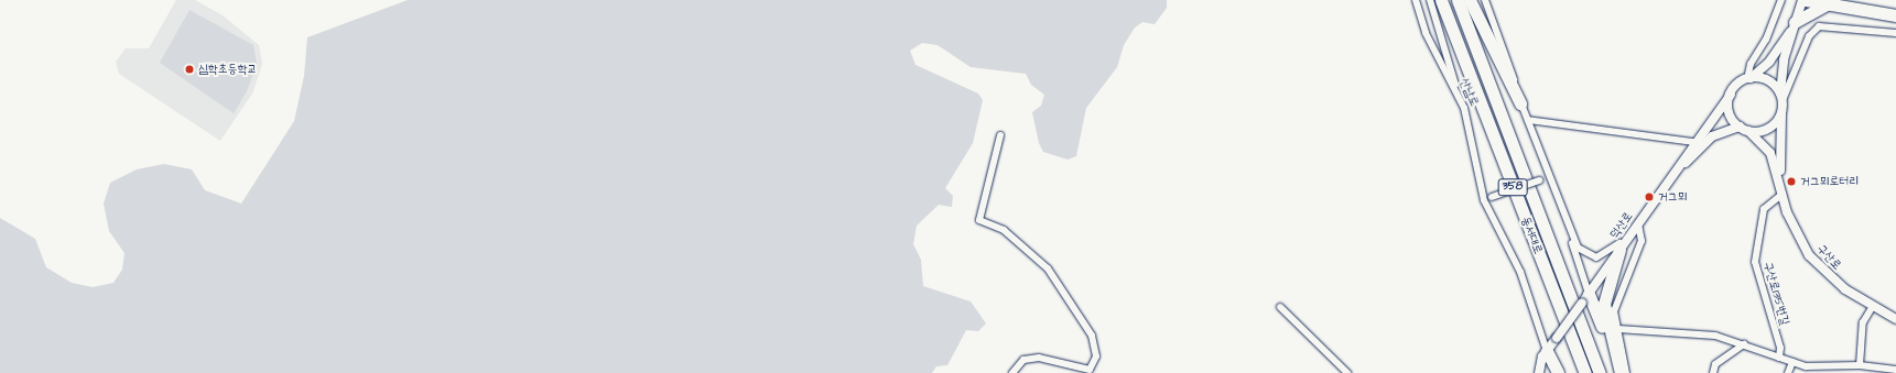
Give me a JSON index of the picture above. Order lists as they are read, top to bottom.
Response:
{
  "streets": {
    "highway": ["358", "동서대로"],
    "street": [
      "산남로",
      "덕산로",
      "구산로",
      "구산로135번길"
    ]
  },
  "crossings": [
    ["산남로", "덕산로"],
    ["구산로", "구산로135번길"]
  ],
  "places": ["심학초등학교", "거그뫼로터리", "거그뫼"]
}
